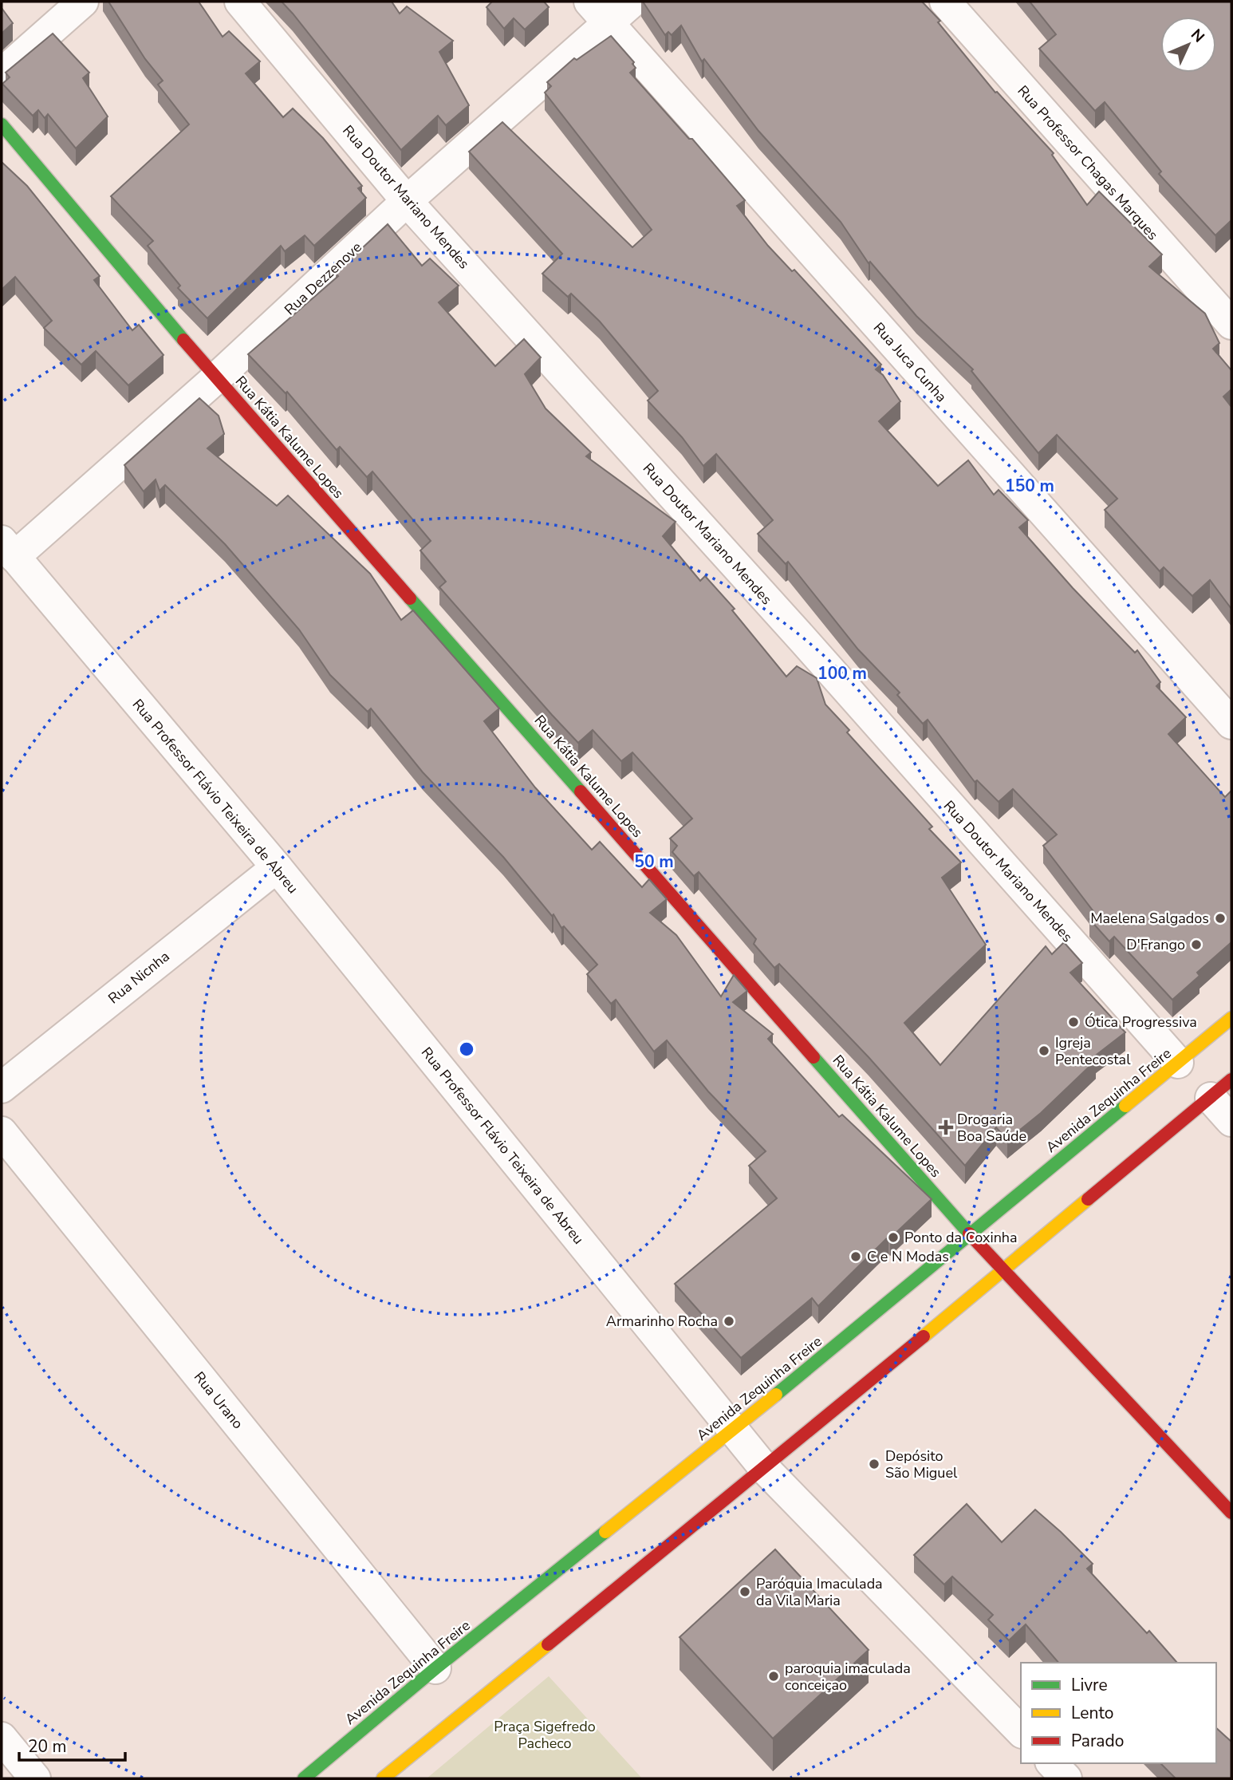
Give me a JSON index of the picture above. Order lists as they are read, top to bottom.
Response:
{
  "streets": {
    "main road": ["Rua Kátia Kalume Lopes", "Avenida Zequinha Freire"],
    "street": [
      "Rua Professor Chagas Marques",
      "Rua Doutor Mariano Mendes",
      "Rua Dezzenove",
      "Rua Juca Cunha",
      "Rua Professor Flávio Teixeira de Abreu",
      "Rua Nicnha",
      "Rua Urano"
    ]
  },
  "crossings": [
    ["Rua Doutor Mariano Mendes", "Rua Dezzenove"],
    ["Rua Doutor Mariano Mendes", "Avenida Zequinha Freire"],
    ["Rua Dezzenove", "Rua Juca Cunha"],
    ["Rua Dezzenove", "Rua Kátia Kalume Lopes"],
    ["Rua Dezzenove", "Rua Professor Flávio Teixeira de Abreu"],
    ["Rua Kátia Kalume Lopes", "Avenida Zequinha Freire"],
    ["Rua Professor Flávio Teixeira de Abreu", "Rua Nicnha"],
    ["Rua Professor Flávio Teixeira de Abreu", "Avenida Zequinha Freire"],
    ["Avenida Zequinha Freire", "Rua Urano"]
  ],
  "parks": ["Praça Sigefredo Pacheco"],
  "places": {
    "other": [
      "Maelena Salgados",
      "D'Frango",
      "Ótica Progressiva",
      "Igreja Pentecostal",
      "Ponto da Coxinha",
      "C e N Modas",
      "Armarinho Rocha",
      "Depósito São Miguel",
      "Paróquia Imaculada da Vila Maria",
      "paroquia imaculada conceiçao"
    ],
    "health": ["Drogaria Boa Saúde"]
  },
  "legend": ["Livre", "Lento", "Parado"],
  "scale_bar": "20 m",
  "north": "top right",
  "rings": ["150 m", "100 m", "50 m"]
}
